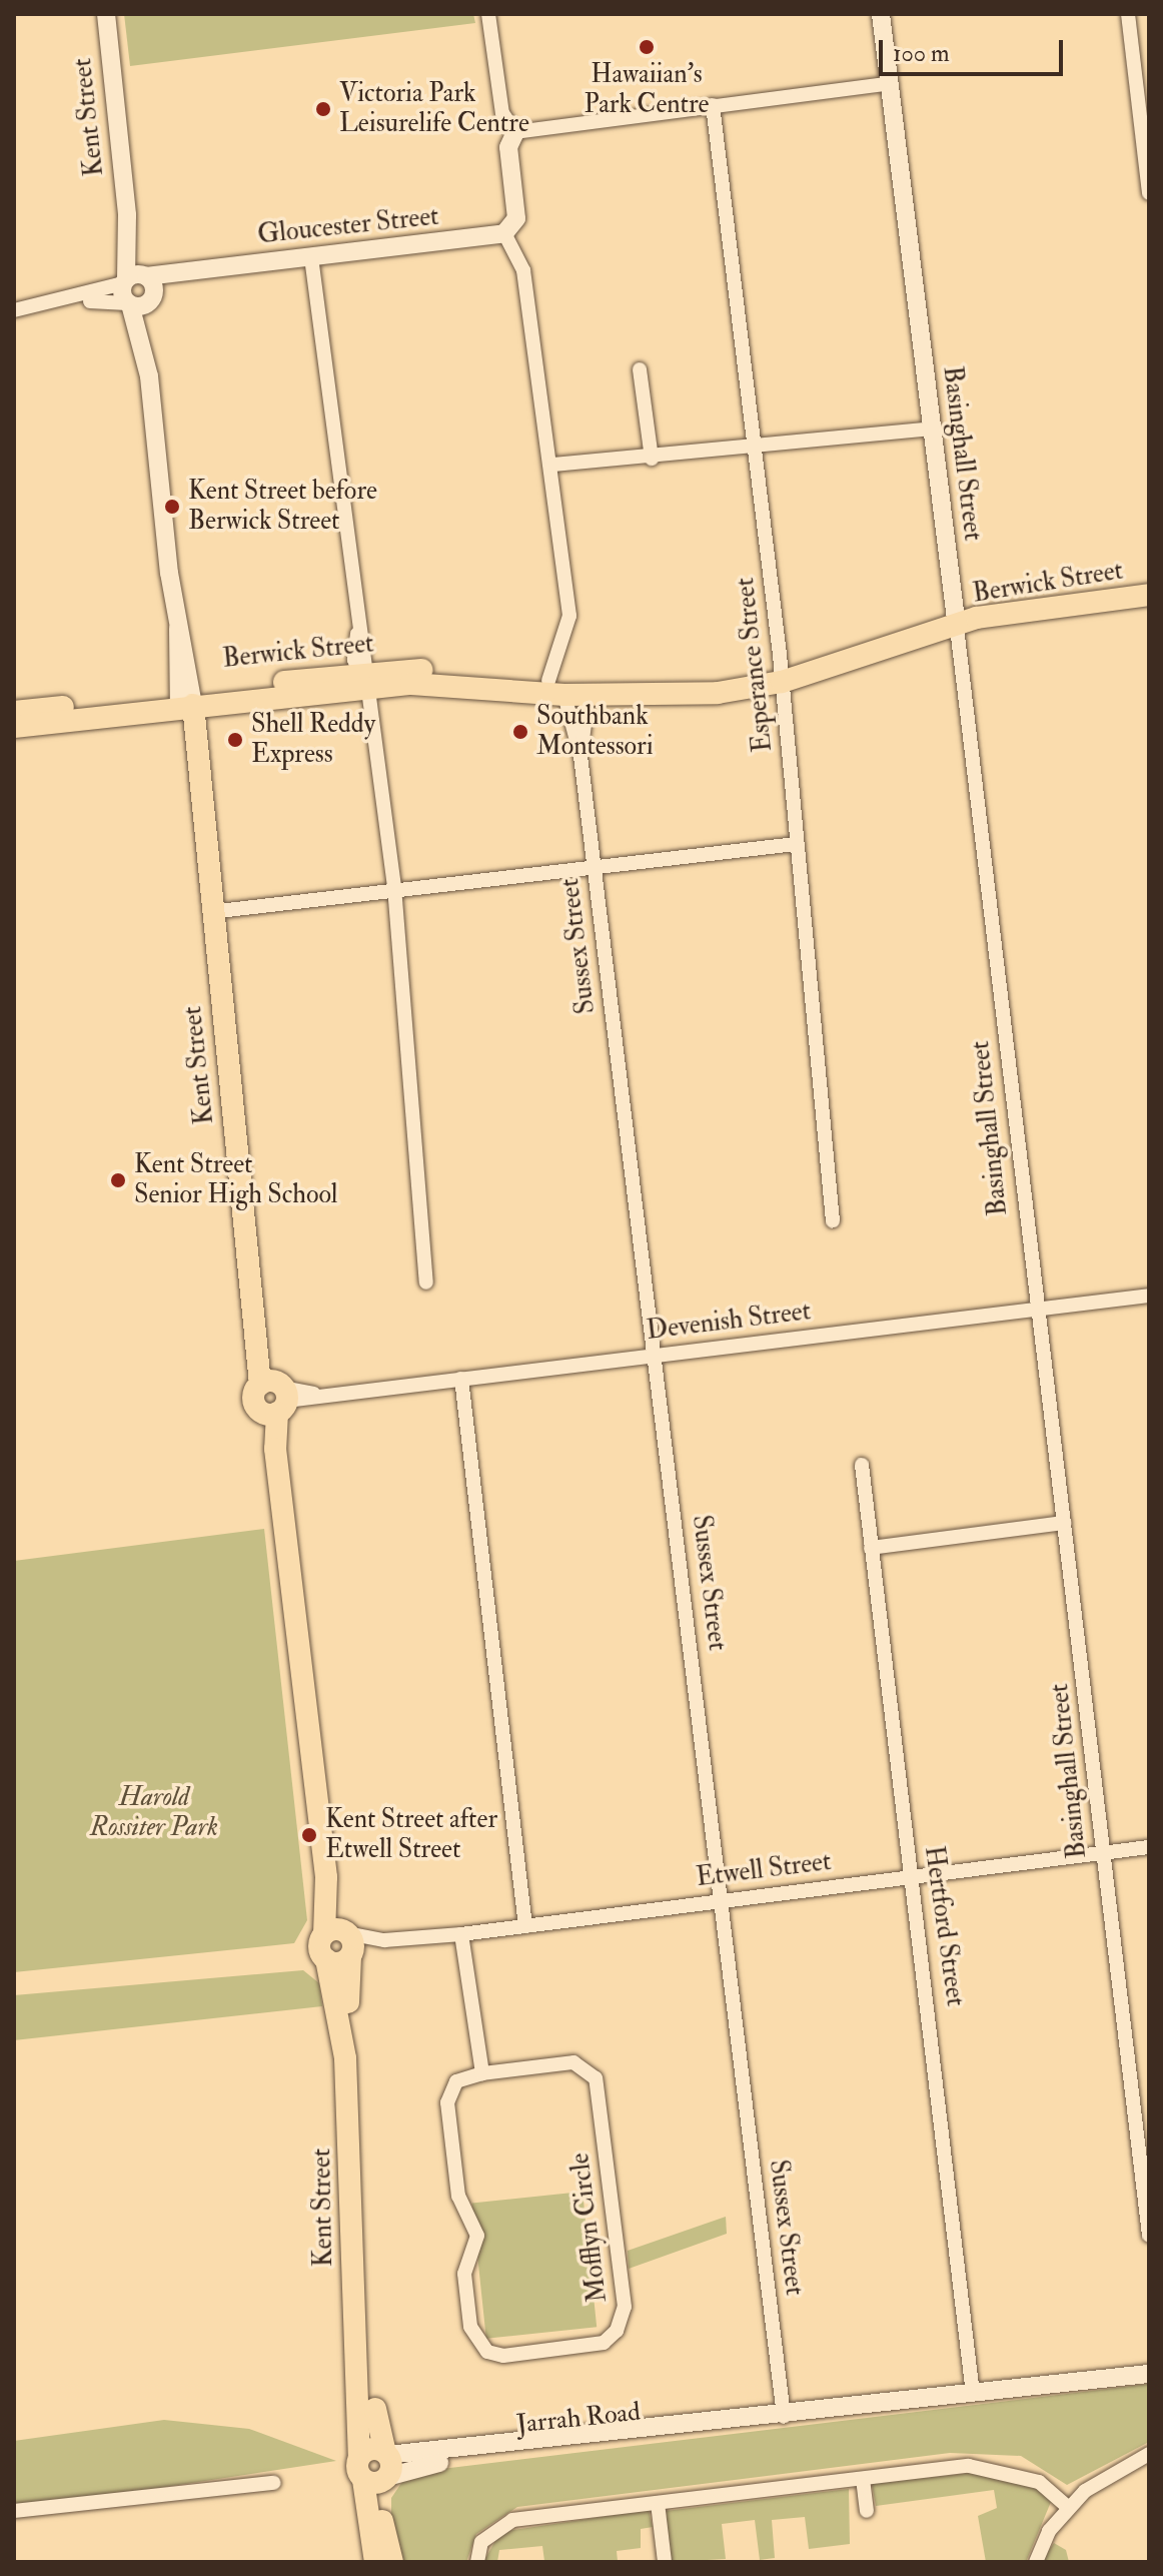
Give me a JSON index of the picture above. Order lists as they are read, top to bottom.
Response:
{
  "streets": {
    "main road": ["Kent Street", "Berwick Street"],
    "street": [
      "Gloucester Street",
      "Basinghall Street",
      "Esperance Street",
      "Sussex Street",
      "Devenish Street",
      "Etwell Street",
      "Hertford Street",
      "Mofflyn Circle",
      "Jarrah Road"
    ]
  },
  "crossings": [
    ["Kent Street", "Gloucester Street"],
    ["Kent Street", "Berwick Street"],
    ["Kent Street", "Devenish Street"],
    ["Kent Street", "Etwell Street"],
    ["Kent Street", "Jarrah Road"],
    ["Basinghall Street", "Berwick Street"],
    ["Basinghall Street", "Devenish Street"],
    ["Basinghall Street", "Etwell Street"],
    ["Berwick Street", "Esperance Street"],
    ["Berwick Street", "Sussex Street"],
    ["Sussex Street", "Devenish Street"],
    ["Sussex Street", "Etwell Street"],
    ["Sussex Street", "Jarrah Road"],
    ["Etwell Street", "Hertford Street"],
    ["Hertford Street", "Jarrah Road"]
  ],
  "parks": ["Harold Rossiter Park"],
  "places": [
    "Hawaiian's Park Centre",
    "Victoria Park Leisurelife Centre",
    "Kent Street before Berwick Street",
    "Southbank Montessori",
    "Shell Reddy Express",
    "Kent Street Senior High School",
    "Kent Street after Etwell Street"
  ],
  "scale_bar": "100 m"
}
